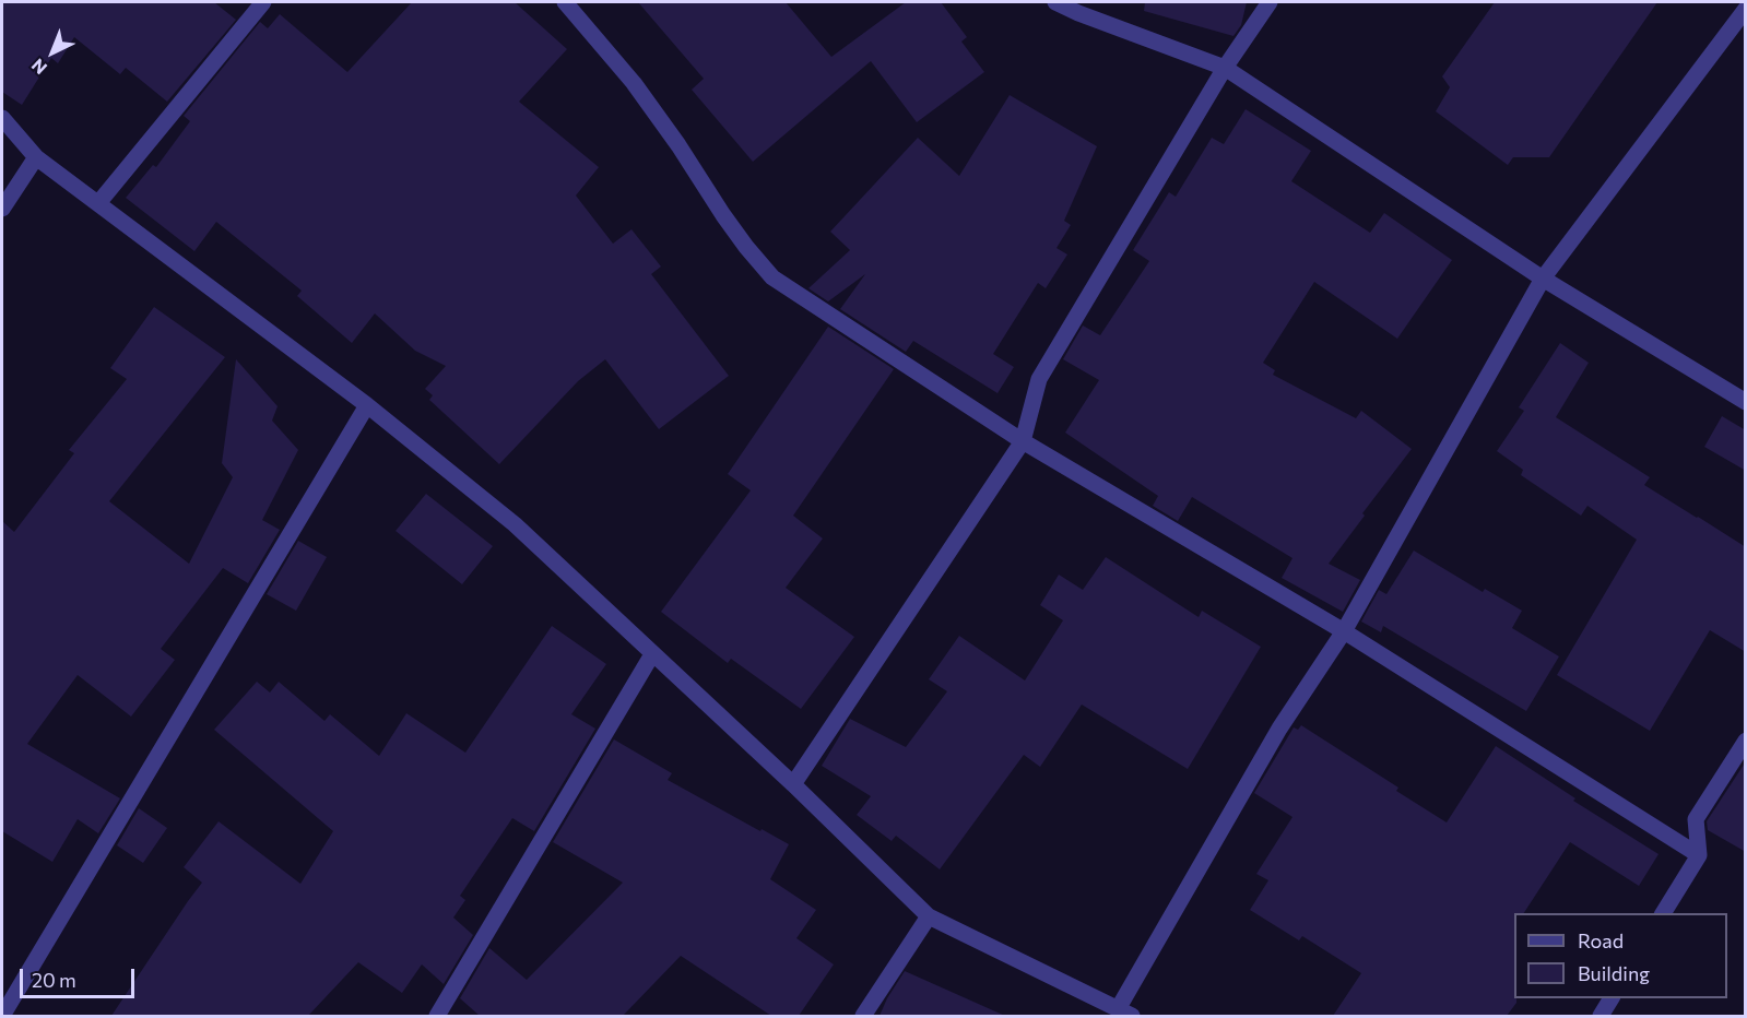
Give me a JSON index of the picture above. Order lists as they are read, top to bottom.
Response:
{
  "legend": ["Road", "Building"],
  "scale_bar": "20 m",
  "north": "bottom left"
}
